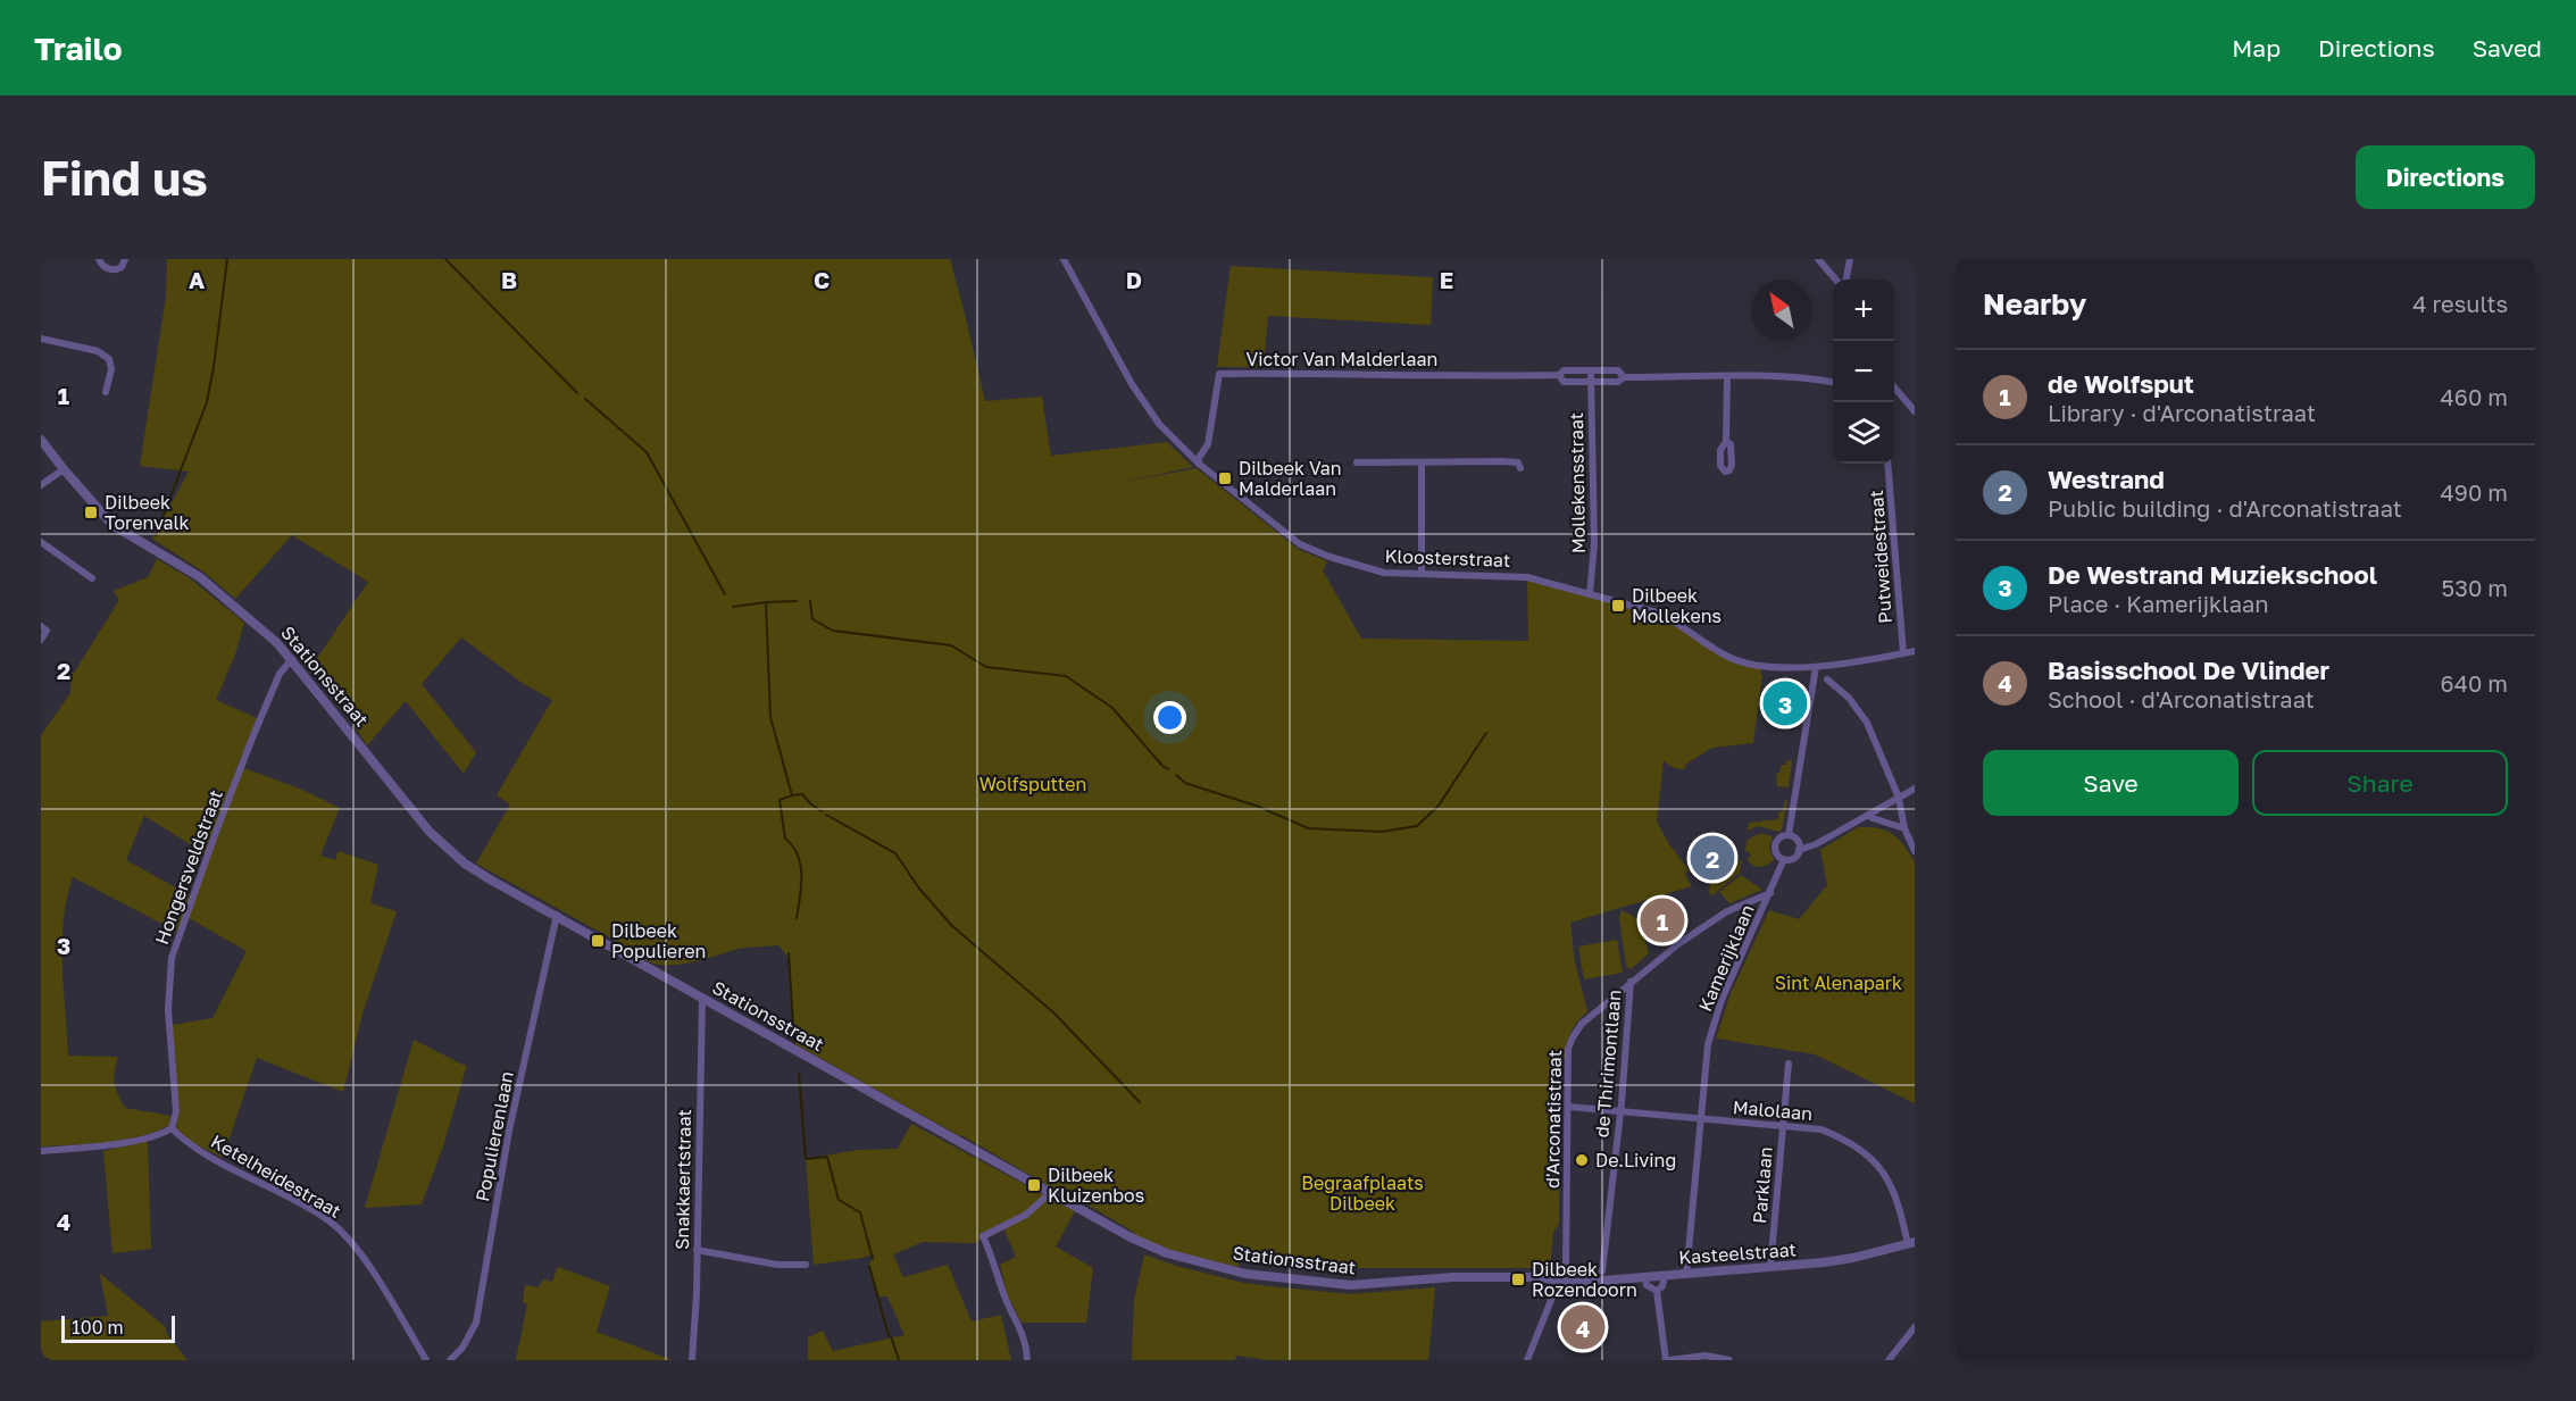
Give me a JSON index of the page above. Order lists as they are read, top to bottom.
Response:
{
  "streets": {
    "street": [
      "Victor Van Malderlaan",
      "Mollekensstraat",
      "Putweidestraat",
      "Kloosterstraat",
      "Stationsstraat",
      "Hongersveldstraat",
      "Kamerijklaan",
      "de Thirimontlaan",
      "Malolaan",
      "d'Arconatistraat",
      "Populierenlaan",
      "Ketelheidestraat",
      "Snakkaertstraat",
      "Parklaan",
      "Kasteelstraat"
    ]
  },
  "crossings": [
    ["Victor Van Malderlaan", "Mollekensstraat"],
    ["Victor Van Malderlaan", "Kloosterstraat"],
    ["Mollekensstraat", "Kloosterstraat"],
    ["Putweidestraat", "Kloosterstraat"],
    ["Kloosterstraat", "Kamerijklaan"],
    ["Stationsstraat", "Hongersveldstraat"],
    ["Stationsstraat", "d'Arconatistraat"],
    ["Stationsstraat", "Populierenlaan"],
    ["Stationsstraat", "Snakkaertstraat"],
    ["Stationsstraat", "Kasteelstraat"],
    ["Hongersveldstraat", "Ketelheidestraat"],
    ["Kamerijklaan", "Malolaan"],
    ["Kamerijklaan", "d'Arconatistraat"],
    ["Kamerijklaan", "Kasteelstraat"],
    ["de Thirimontlaan", "Malolaan"],
    ["de Thirimontlaan", "d'Arconatistraat"],
    ["Malolaan", "d'Arconatistraat"],
    ["Malolaan", "Parklaan"],
    ["Malolaan", "Kasteelstraat"],
    ["d'Arconatistraat", "Kasteelstraat"],
    ["Parklaan", "Kasteelstraat"]
  ],
  "parks": ["Wolfsputten", "Sint Alenapark", "Begraafplaats Dilbeek"],
  "places": {
    "transit": [
      "Dilbeek Van Malderlaan",
      "Dilbeek Torenvalk",
      "Dilbeek Mollekens",
      "Dilbeek Populieren",
      "Dilbeek Kluizenbos",
      "Dilbeek Rozendoorn"
    ],
    "other": ["De.Living"]
  },
  "scale_bar": "100 m",
  "north": "top left",
  "page": {
    "header": "Trailo",
    "nav": ["Map", "Directions", "Saved"],
    "buttons": [
      "Directions",
      ["Save", "Share"]
    ],
    "title": "Find us",
    "heading": ["Nearby", "4 results"],
    "map_buttons": ["+", "−"],
    "list": [
      {
        "mark": "1",
        "name": "de Wolfsput",
        "note": "Library · d'Arconatistraat",
        "value": "460 m"
      },
      {
        "mark": "2",
        "name": "Westrand",
        "note": "Public building · d'Arconatistraat",
        "value": "490 m"
      },
      {
        "mark": "3",
        "name": "De Westrand Muziekschool",
        "note": "Place · Kamerijklaan",
        "value": "530 m"
      },
      {
        "mark": "4",
        "name": "Basisschool De Vlinder",
        "note": "School · d'Arconatistraat",
        "value": "640 m"
      }
    ],
    "pins": [
      "3",
      "2",
      "1",
      "4"
    ],
    "scale": "100 m"
  },
  "grid": {
    "columns": [
      "A",
      "B",
      "C",
      "D",
      "E"
    ],
    "rows": [
      "1",
      "2",
      "3",
      "4"
    ]
  }
}
